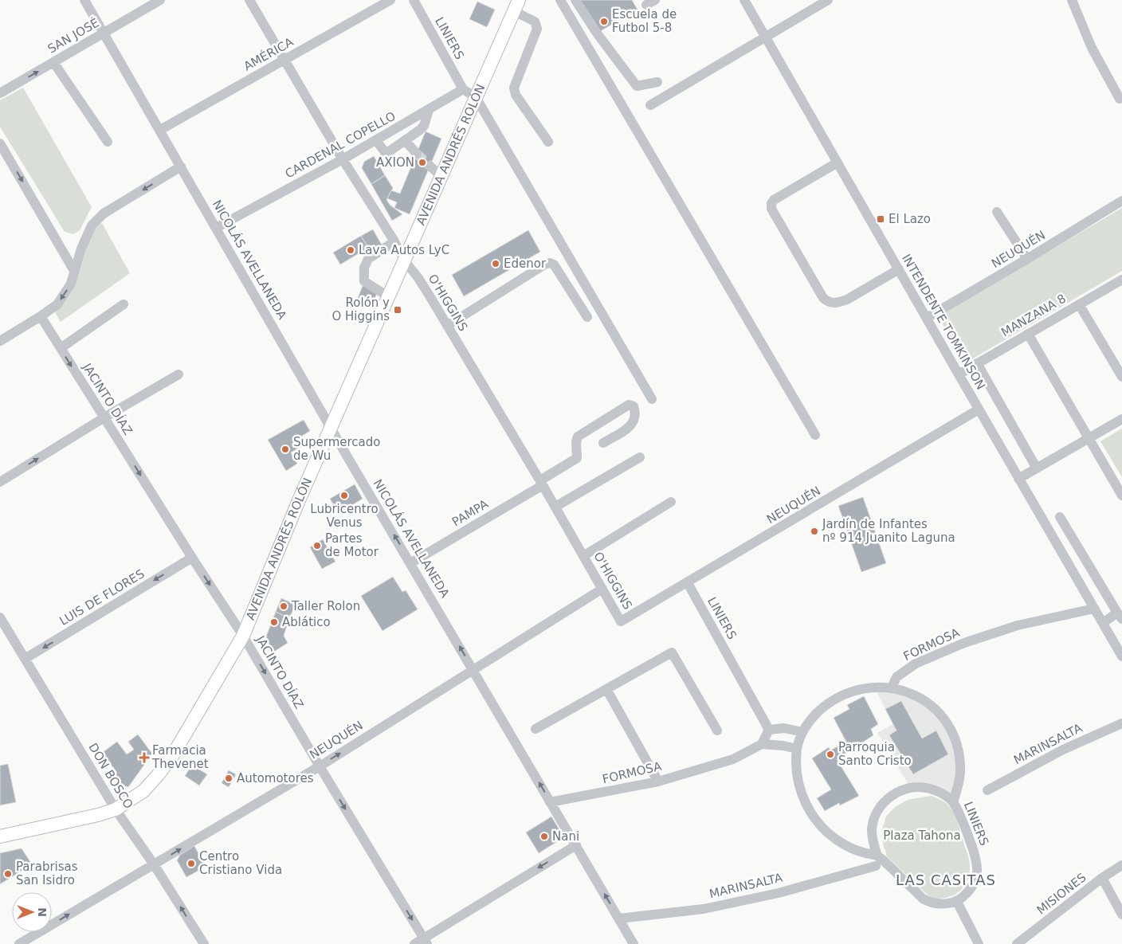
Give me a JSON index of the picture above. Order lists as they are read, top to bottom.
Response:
{
  "streets": {
    "main road": ["AVENIDA ANDRÉS ROLÓN"],
    "street": [
      "SAN JOSÉ",
      "LINIERS",
      "AMÉRICA",
      "CARDENAL COPELLO",
      "NEUQUÉN",
      "NICOLÁS AVELLANEDA",
      "O'HIGGINS",
      "MANZANA 8",
      "INTENDENTE TOMKINSON",
      "JACINTO DÍAZ",
      "PAMPA",
      "LUIS DE FLORES",
      "FORMOSA",
      "MARINSALTA",
      "DON BOSCO",
      "MISIONES"
    ]
  },
  "crossings": [
    ["SAN JOSÉ", "NICOLÁS AVELLANEDA"],
    ["LINIERS", "CARDENAL COPELLO"],
    ["LINIERS", "NEUQUÉN"],
    ["LINIERS", "FORMOSA"],
    ["LINIERS", "MARINSALTA"],
    ["AMÉRICA", "NICOLÁS AVELLANEDA"],
    ["AMÉRICA", "O'HIGGINS"],
    ["CARDENAL COPELLO", "NICOLÁS AVELLANEDA"],
    ["CARDENAL COPELLO", "O'HIGGINS"],
    ["AVENIDA ANDRÉS ROLÓN", "NICOLÁS AVELLANEDA"],
    ["AVENIDA ANDRÉS ROLÓN", "O'HIGGINS"],
    ["AVENIDA ANDRÉS ROLÓN", "JACINTO DÍAZ"],
    ["AVENIDA ANDRÉS ROLÓN", "DON BOSCO"],
    ["NEUQUÉN", "NICOLÁS AVELLANEDA"],
    ["NEUQUÉN", "O'HIGGINS"],
    ["NEUQUÉN", "INTENDENTE TOMKINSON"],
    ["NEUQUÉN", "JACINTO DÍAZ"],
    ["NEUQUÉN", "DON BOSCO"],
    ["NICOLÁS AVELLANEDA", "PAMPA"],
    ["NICOLÁS AVELLANEDA", "FORMOSA"],
    ["NICOLÁS AVELLANEDA", "MARINSALTA"],
    ["O'HIGGINS", "PAMPA"],
    ["MANZANA 8", "INTENDENTE TOMKINSON"],
    ["INTENDENTE TOMKINSON", "FORMOSA"],
    ["JACINTO DÍAZ", "LUIS DE FLORES"],
    ["LUIS DE FLORES", "DON BOSCO"]
  ],
  "one_way": [
    "NEUQUÉN",
    "NICOLÁS AVELLANEDA",
    "JACINTO DÍAZ",
    "LUIS DE FLORES"
  ],
  "districts": ["LAS CASITAS"],
  "parks": ["Plaza Tahona"],
  "places": {
    "other": [
      "Escuela de Futbol 5-8",
      "AXION",
      "Lava Autos LyC",
      "Edenor",
      "Supermercado de Wu",
      "Lubricentro Venus",
      "Jardín de Infantes nº 914 Juanito Laguna",
      "Partes de Motor",
      "Taller Rolon",
      "Ablático",
      "Parroquia Santo Cristo",
      "Automotores",
      "Nani",
      "Centro Cristiano Vida",
      "Parabrisas San Isidro"
    ],
    "transit": ["El Lazo", "Rolón y O Higgins"],
    "health": ["Farmacia Thevenet"]
  },
  "north": "right"
}
